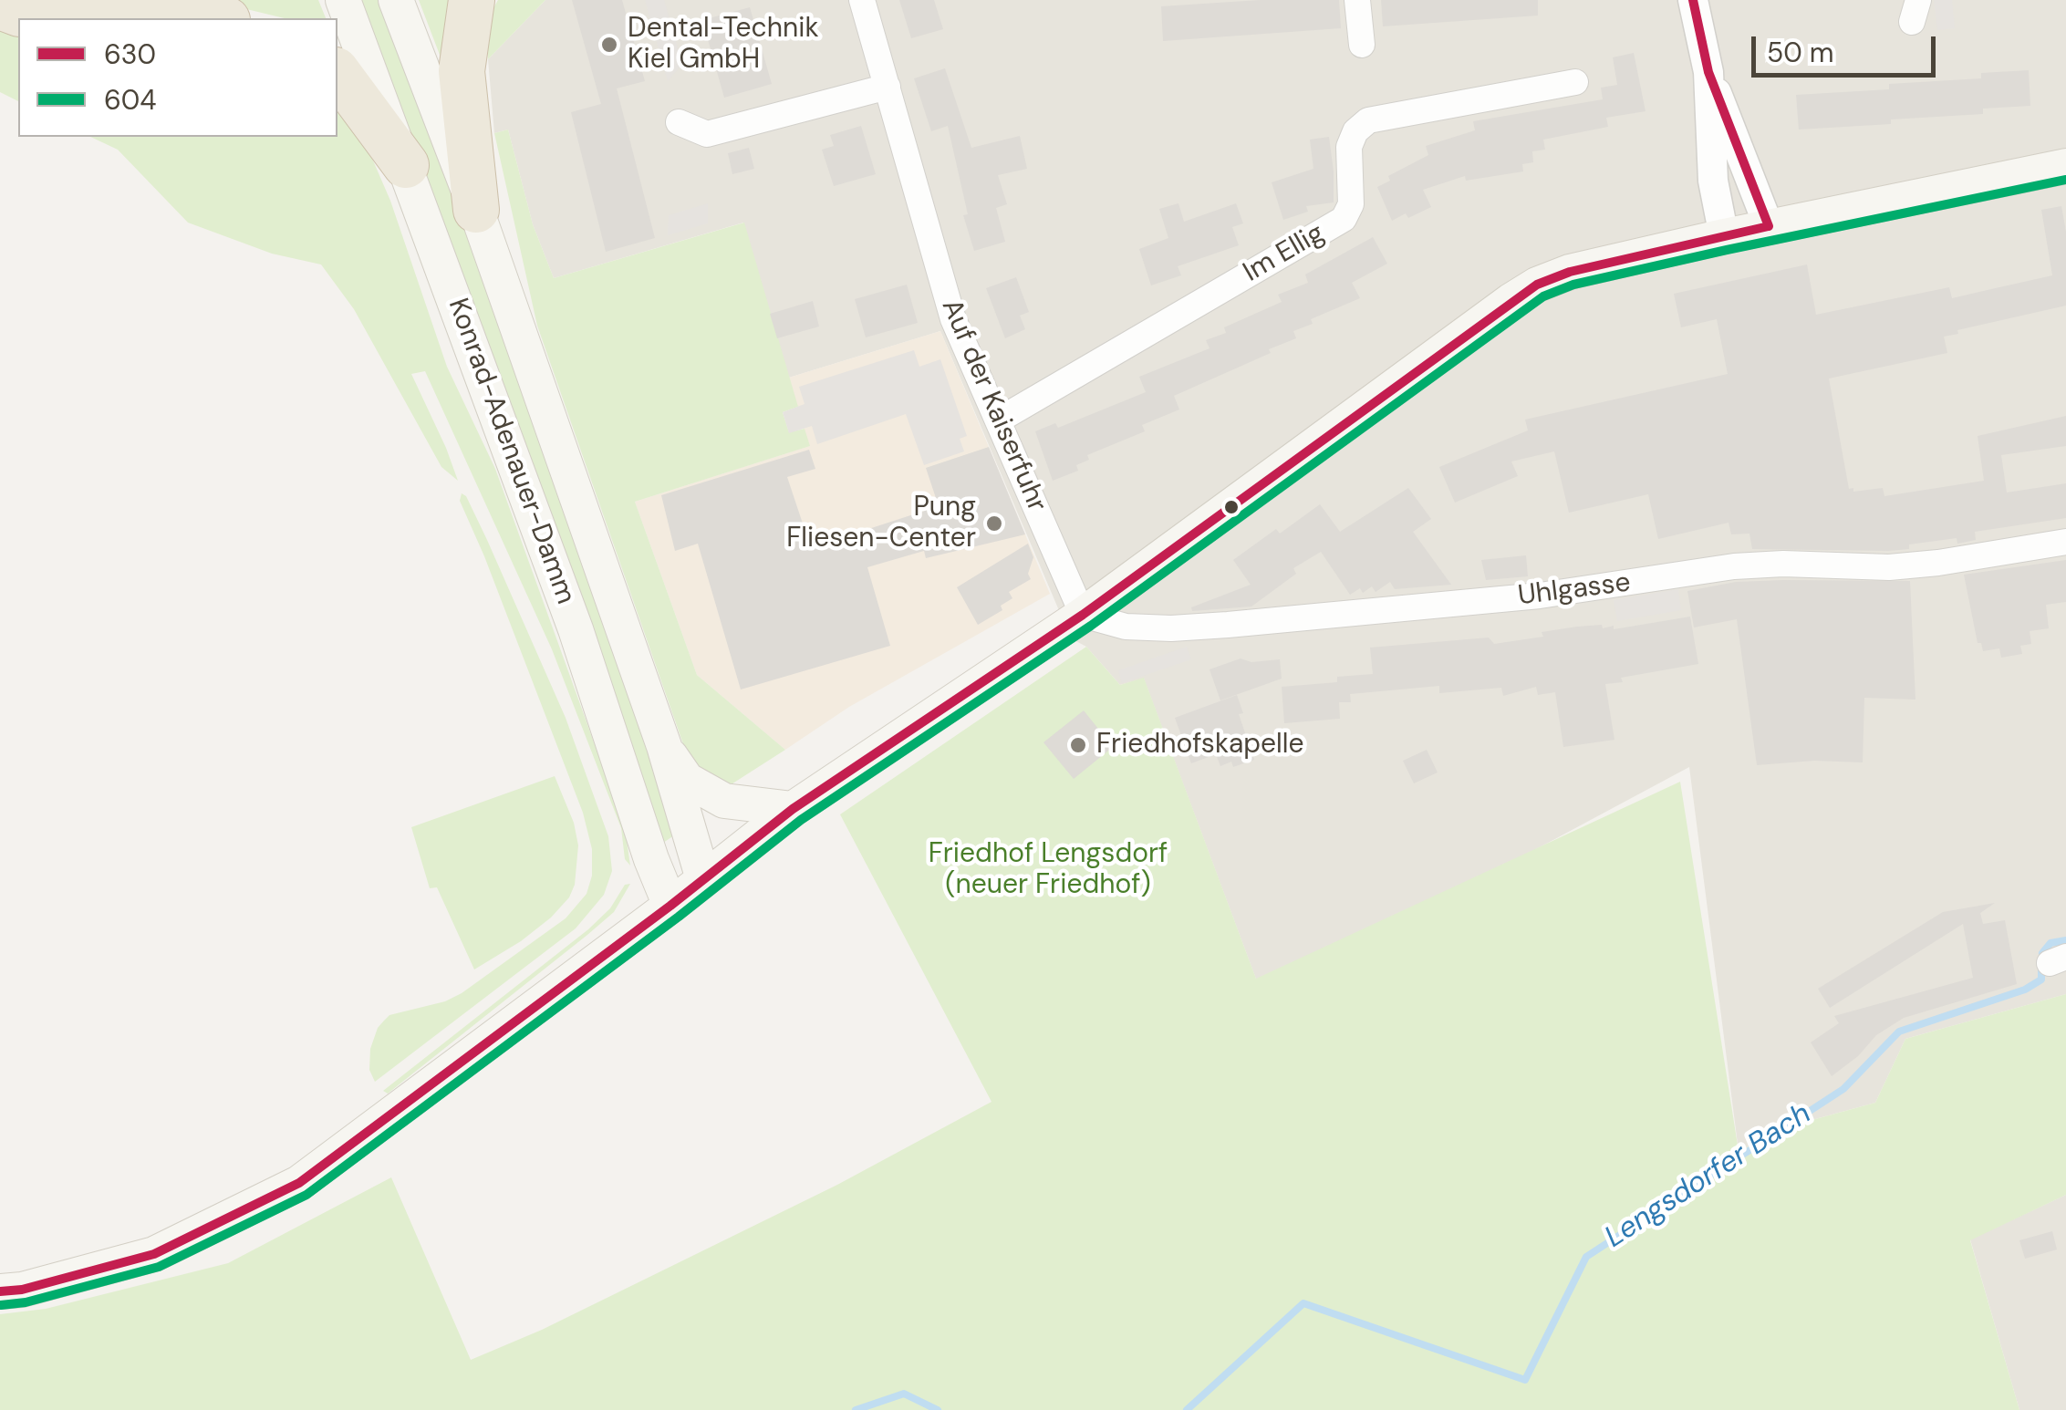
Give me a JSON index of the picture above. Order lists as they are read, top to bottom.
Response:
{
  "streets": {
    "main road": ["Konrad-Adenauer-Damm"],
    "street": ["Im Ellig", "Auf der Kaiserfuhr", "Uhlgasse"]
  },
  "crossings": [
    ["Im Ellig", "Auf der Kaiserfuhr"],
    ["Auf der Kaiserfuhr", "Uhlgasse"]
  ],
  "water": ["Lengsdorfer Bach"],
  "parks": ["Friedhof Lengsdorf (neuer Friedhof)"],
  "places": ["Dental-Technik Kiel GmbH", "Pung Fliesen-Center", "Friedhofskapelle"],
  "lines": ["transit line 630", "transit line 604"],
  "legend": ["630", "604"],
  "scale_bar": "50 m"
}
